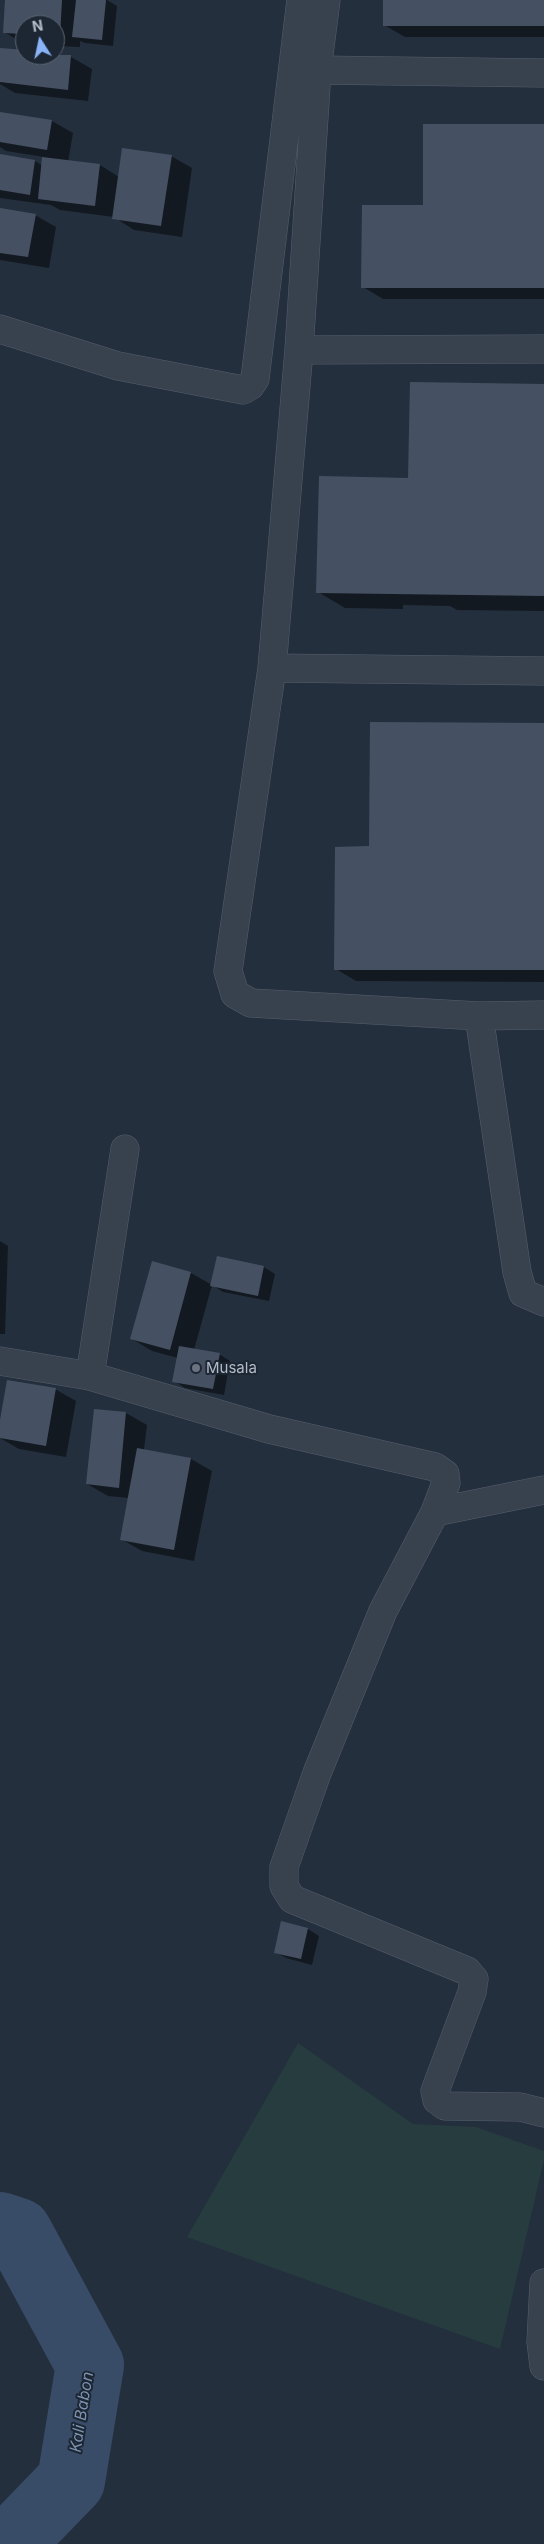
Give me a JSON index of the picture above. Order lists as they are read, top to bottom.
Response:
{
  "water": ["Kali Babon"],
  "places": ["Musala"],
  "north": "top"
}
